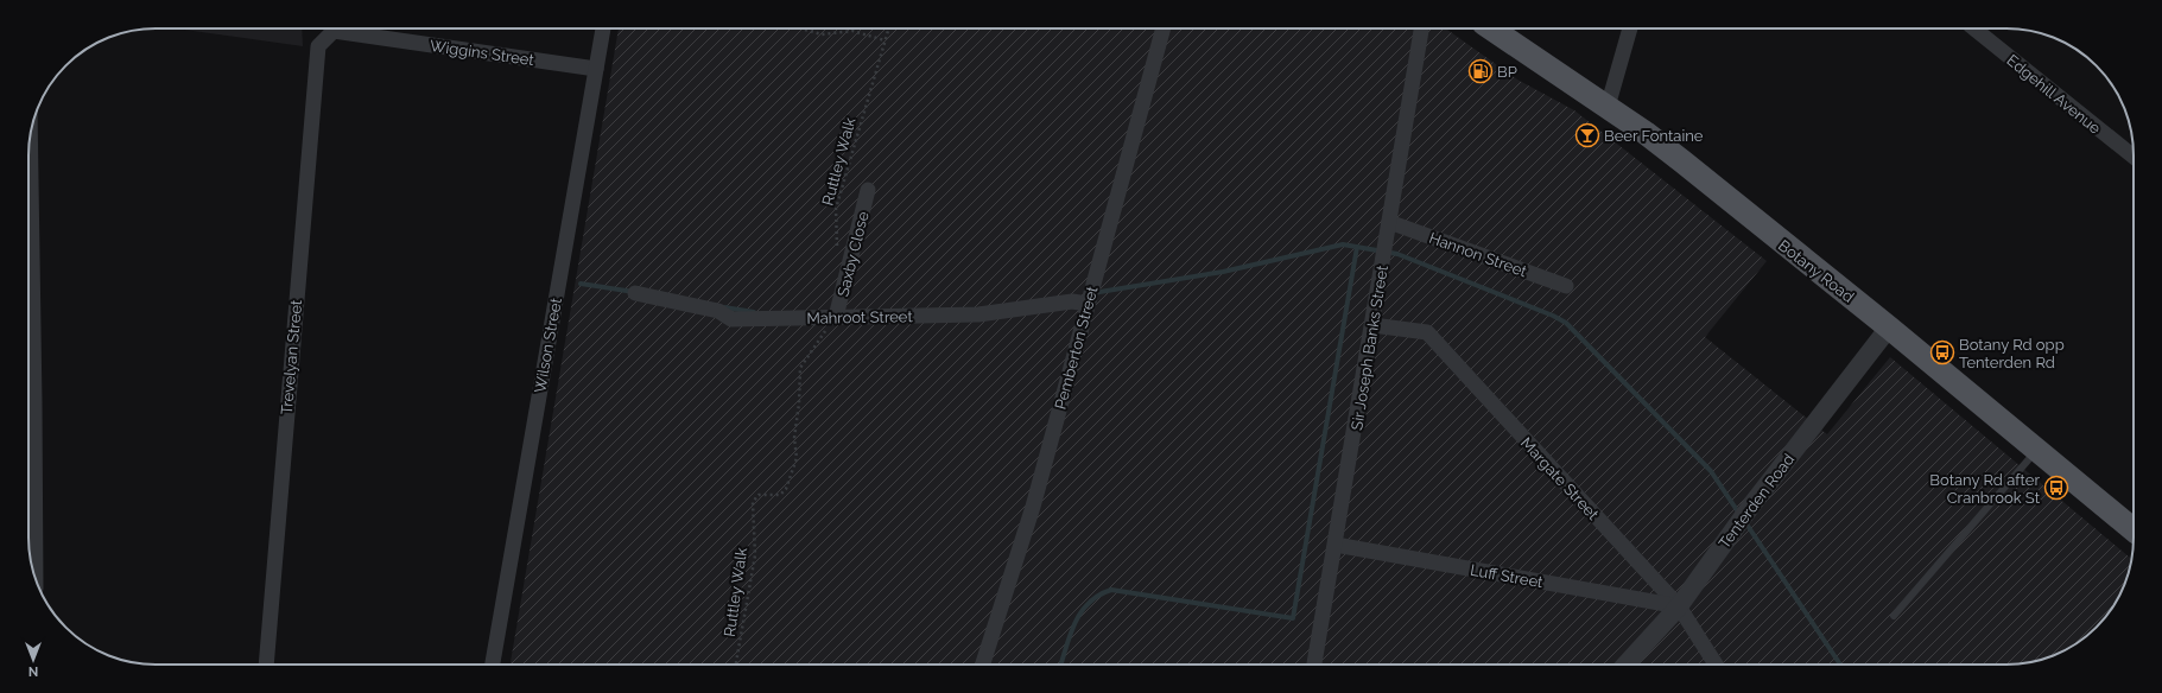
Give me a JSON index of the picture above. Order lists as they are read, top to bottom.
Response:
{
  "streets": {
    "main road": ["Botany Road"],
    "street": [
      "Wiggins Street",
      "Edgehill Avenue",
      "Saxby Close",
      "Hannon Street",
      "Mahroot Street",
      "Wilson Street",
      "Pemberton Street",
      "Sir Joseph Banks Street",
      "Trevelyan Street",
      "Margate Street",
      "Tenterden Road",
      "Luff Street"
    ],
    "path": ["Ruttley Walk"]
  },
  "crossings": [
    ["Wiggins Street", "Wilson Street"],
    ["Wiggins Street", "Trevelyan Street"],
    ["Ruttley Walk", "Saxby Close"],
    ["Ruttley Walk", "Mahroot Street"],
    ["Saxby Close", "Mahroot Street"],
    ["Hannon Street", "Sir Joseph Banks Street"],
    ["Botany Road", "Tenterden Road"],
    ["Mahroot Street", "Pemberton Street"],
    ["Sir Joseph Banks Street", "Margate Street"],
    ["Sir Joseph Banks Street", "Luff Street"],
    ["Margate Street", "Tenterden Road"],
    ["Margate Street", "Luff Street"],
    ["Tenterden Road", "Luff Street"]
  ],
  "places": {
    "fuel station": ["BP"],
    "bar": ["Beer Fontaine"],
    "bus stop": ["Botany Rd opp Tenterden Rd", "Botany Rd after Cranbrook St"]
  },
  "north": "bottom"
}
